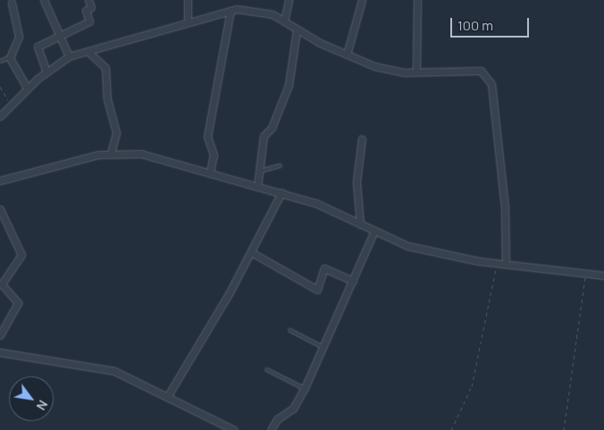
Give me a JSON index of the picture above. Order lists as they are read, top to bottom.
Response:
{
  "scale_bar": "100 m",
  "north": "bottom right"
}
